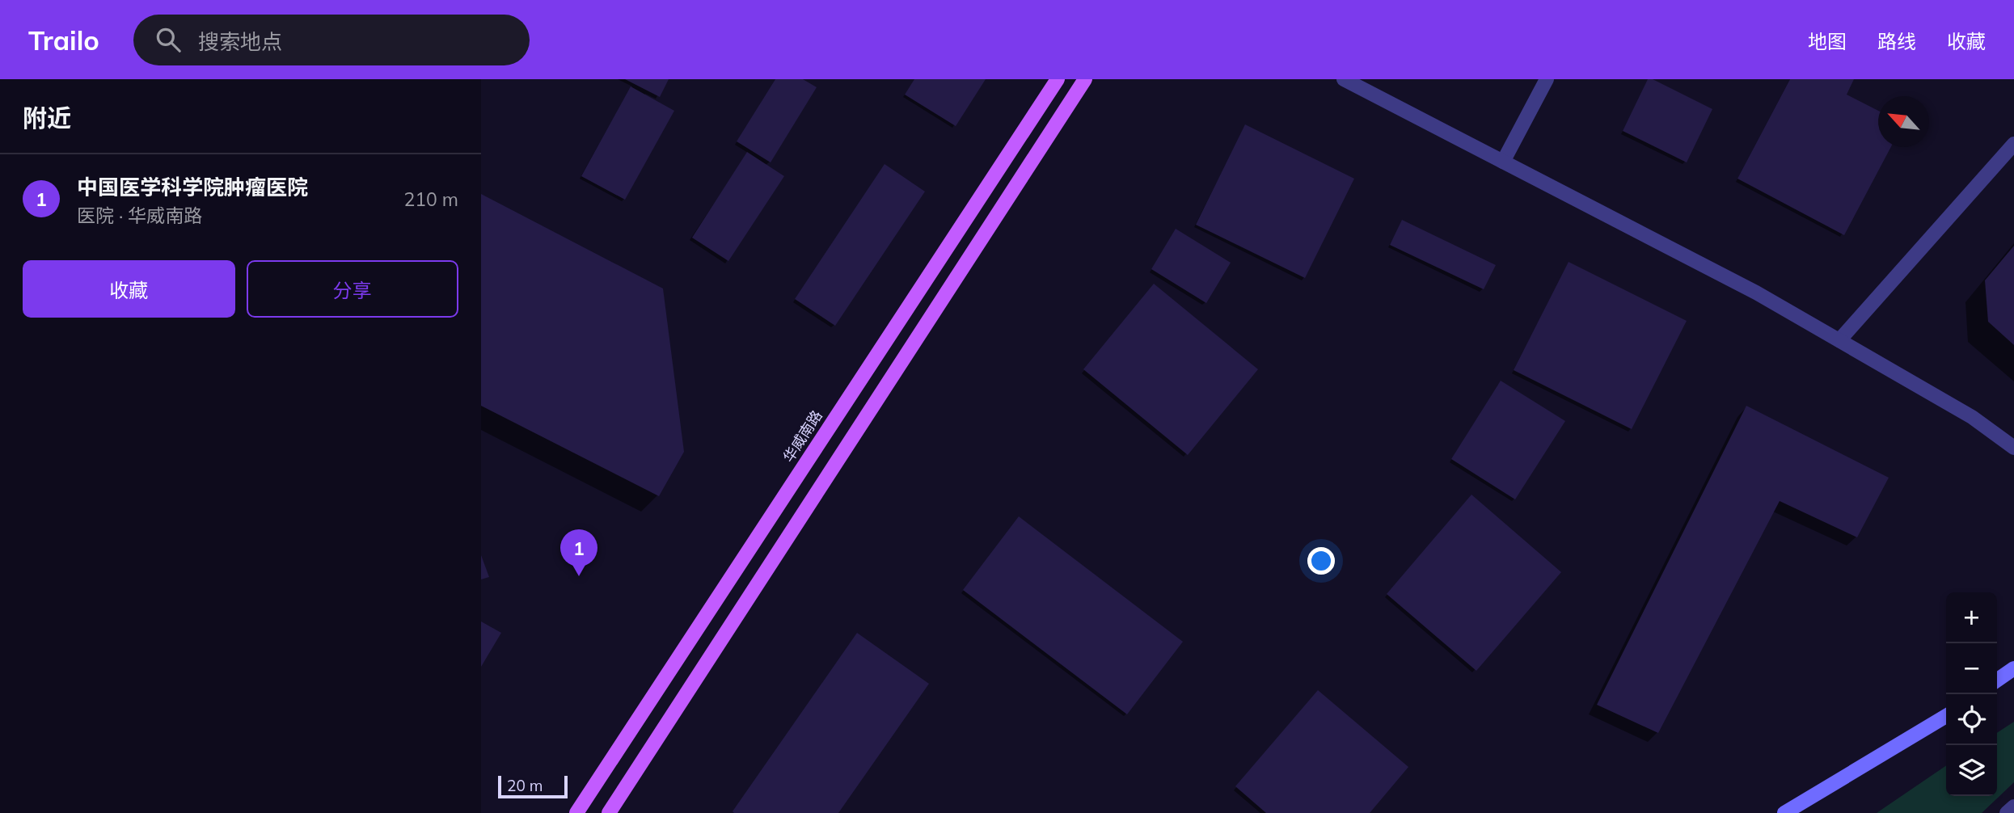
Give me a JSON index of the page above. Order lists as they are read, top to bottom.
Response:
{
  "streets": {
    "main road": ["华威南路"]
  },
  "scale_bar": "20 m",
  "north": "top left",
  "page": {
    "header": "Trailo",
    "search": "搜索地点",
    "nav": ["地图", "路线", "收藏"],
    "heading": "附近",
    "list": [
      {
        "mark": "1",
        "name": "中国医学科学院肿瘤医院",
        "note": "医院 · 华威南路",
        "value": "210 m"
      }
    ],
    "buttons": ["收藏", "分享"],
    "pins": "1",
    "map_buttons": ["+", "−"],
    "scale": "20 m"
  }
}
